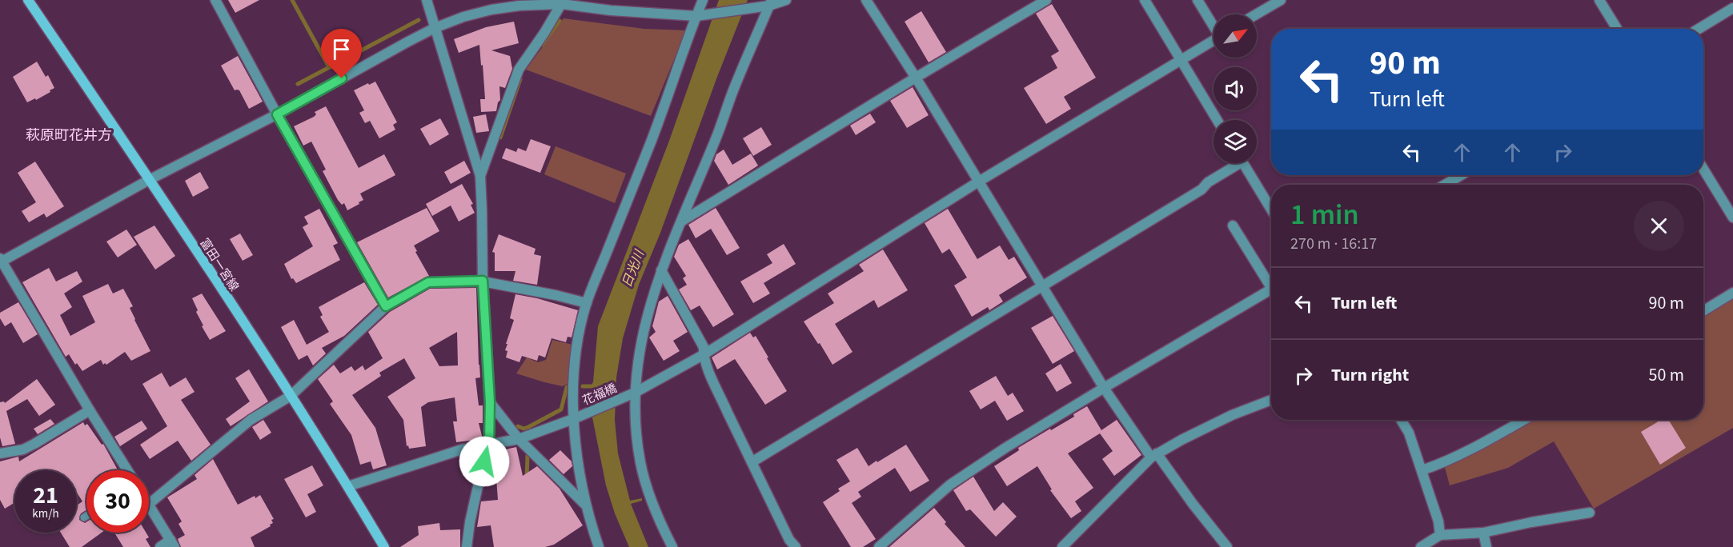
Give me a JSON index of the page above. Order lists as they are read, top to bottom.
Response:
{
  "streets": {
    "main road": ["富田一宮線"],
    "street": ["花福橋"]
  },
  "crossings": [
    ["富田一宮線", "花福橋"]
  ],
  "districts": ["萩原町花井方"],
  "water": ["日光川"],
  "north": "top right",
  "page": {
    "turn": ["90 m", "Turn left"],
    "heading": ["1 min", "270 m · 16:17"],
    "list": [
      {
        "name": "Turn left",
        "value": "90 m"
      },
      {
        "name": "Turn right",
        "value": "50 m"
      }
    ],
    "speed": "21 km/h",
    "limit": "30"
  }
}
